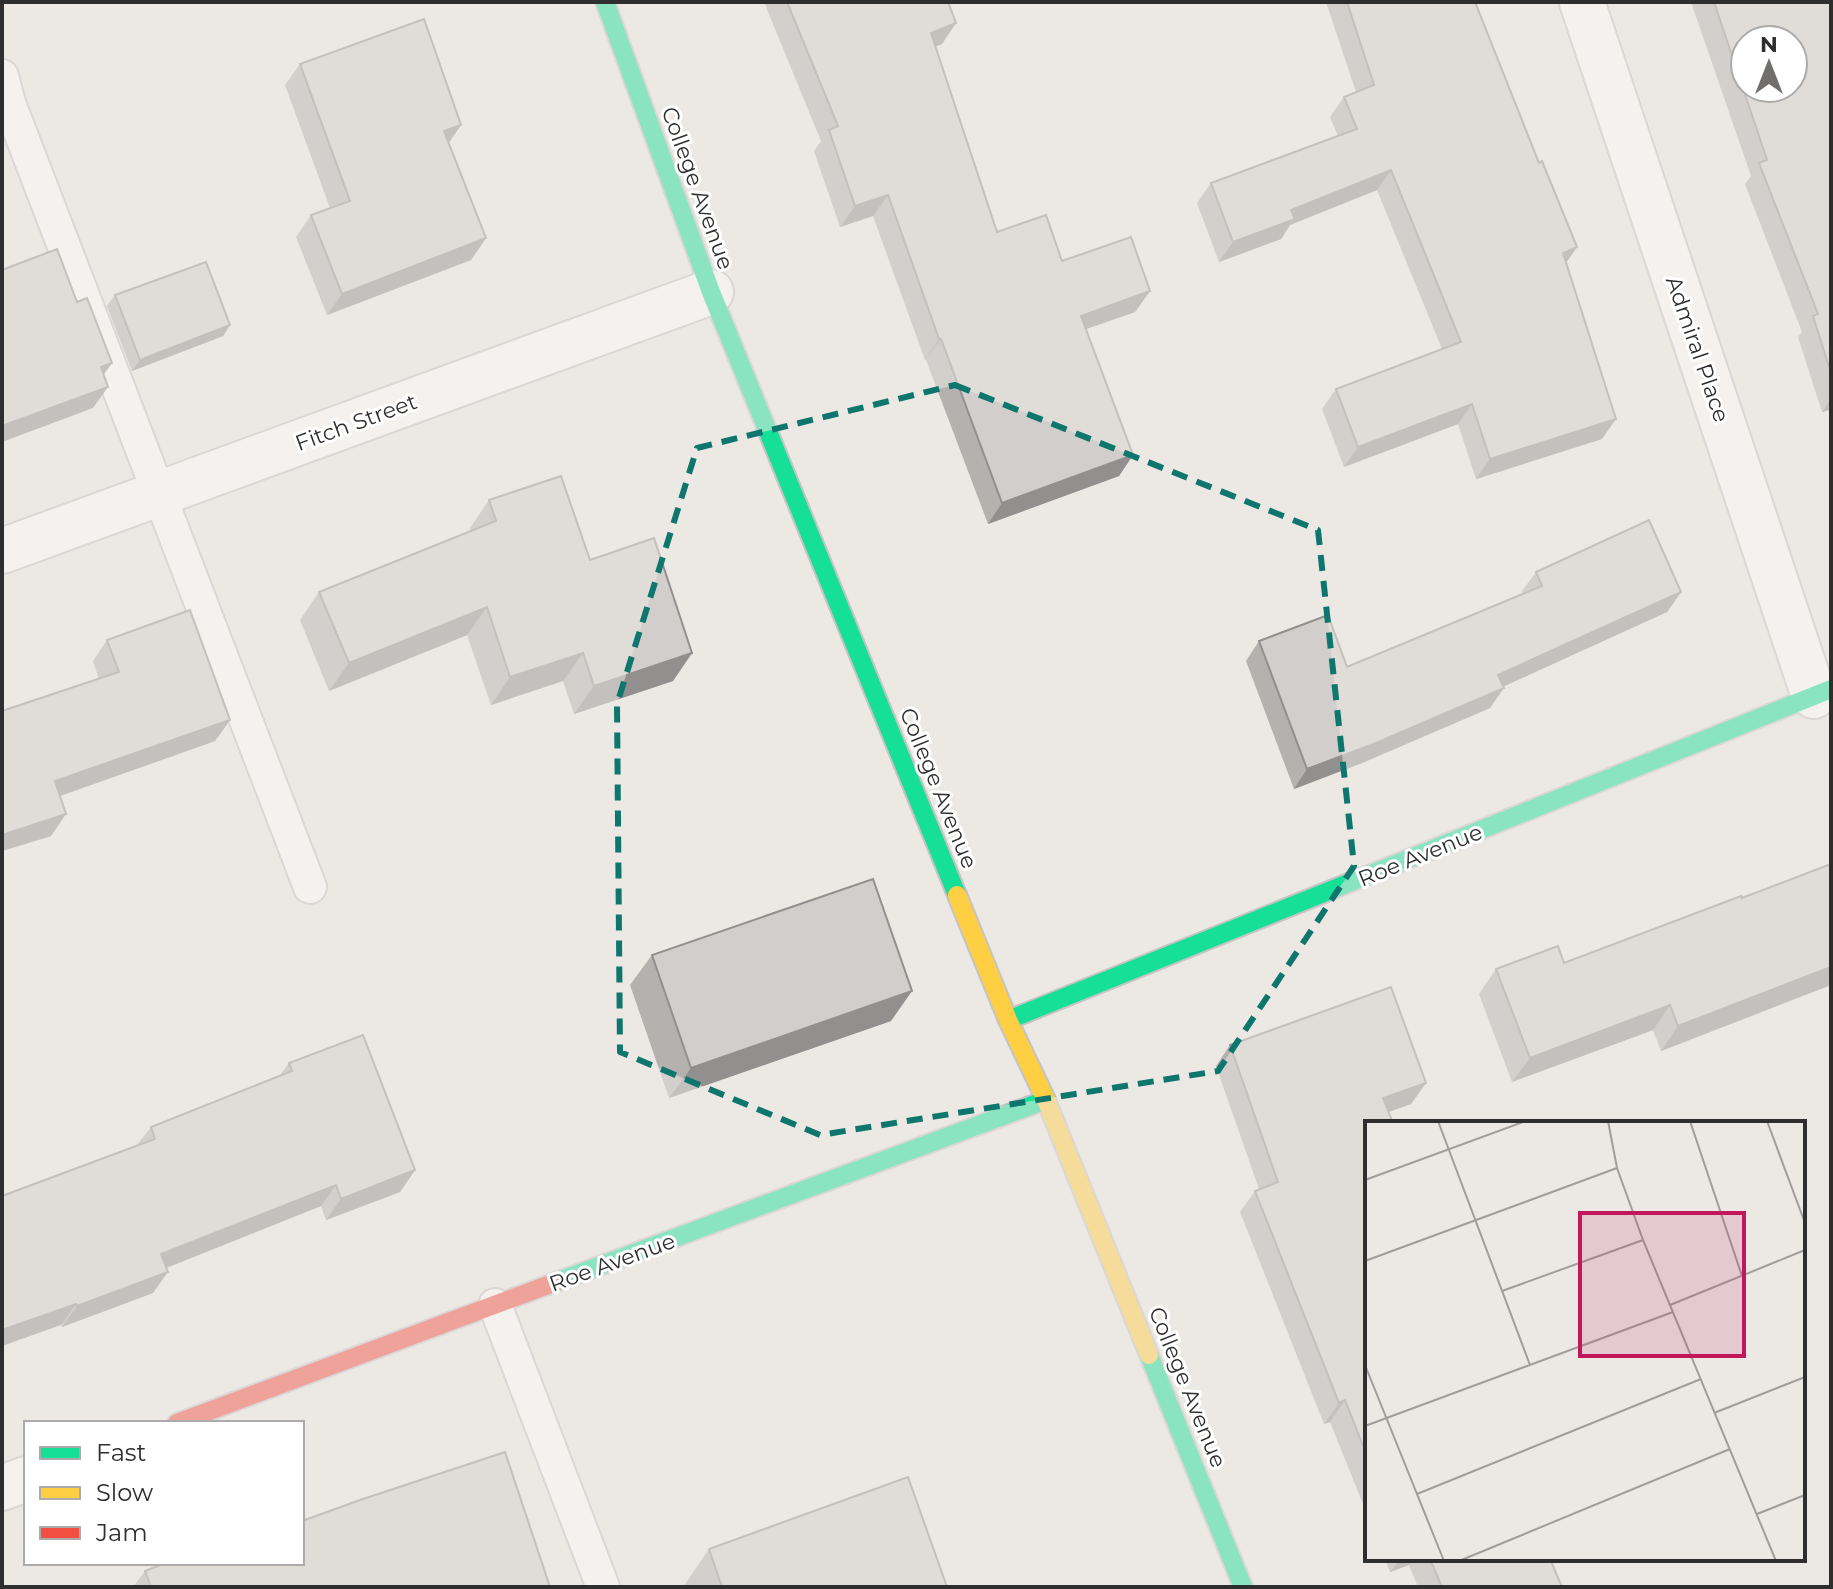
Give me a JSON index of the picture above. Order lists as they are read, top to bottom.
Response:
{
  "streets": {
    "street": [
      "College Avenue",
      "Admiral Place",
      "Fitch Street",
      "Roe Avenue"
    ]
  },
  "crossings": [
    ["College Avenue", "Fitch Street"],
    ["College Avenue", "Roe Avenue"],
    ["Admiral Place", "Roe Avenue"]
  ],
  "legend": ["Fast", "Slow", "Jam"],
  "north": "top"
}
